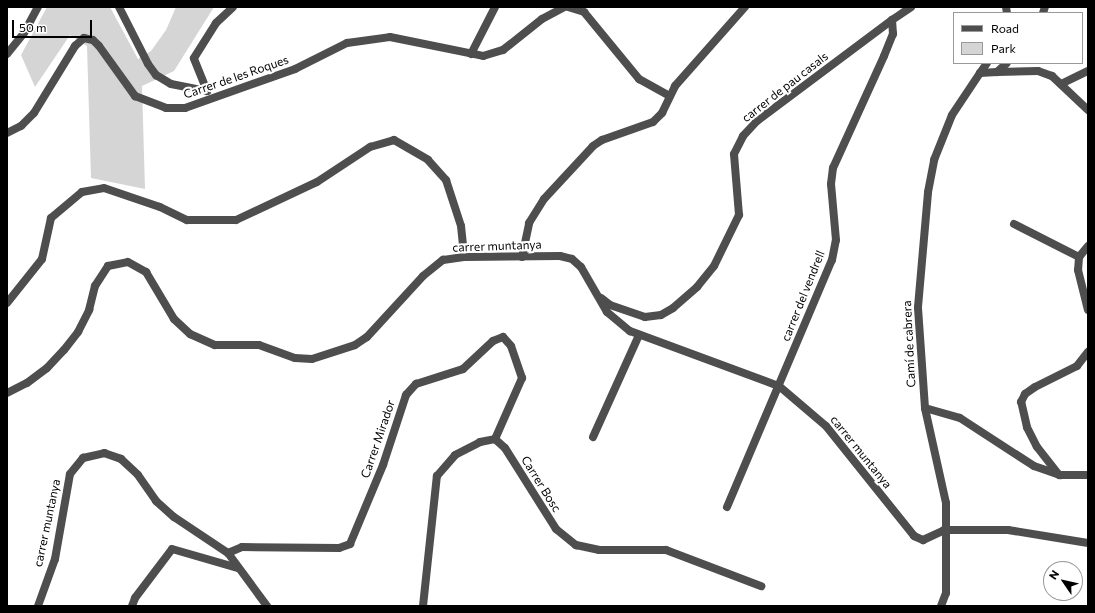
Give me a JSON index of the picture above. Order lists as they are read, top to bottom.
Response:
{
  "streets": {
    "street": [
      "Carrer de les Roques",
      "carrer de pau casals",
      "carrer muntanya",
      "carrer del vendrell",
      "Camí de cabrera",
      "Carrer Mirador",
      "Carrer Bosc"
    ]
  },
  "crossings": [
    ["carrer de pau casals", "carrer muntanya"],
    ["carrer de pau casals", "carrer del vendrell"],
    ["carrer muntanya", "carrer del vendrell"],
    ["carrer muntanya", "Camí de cabrera"],
    ["carrer muntanya", "Carrer Mirador"],
    ["Carrer Mirador", "Carrer Bosc"]
  ],
  "legend": ["Road", "Park"],
  "scale_bar": "50 m",
  "north": "top left"
}
